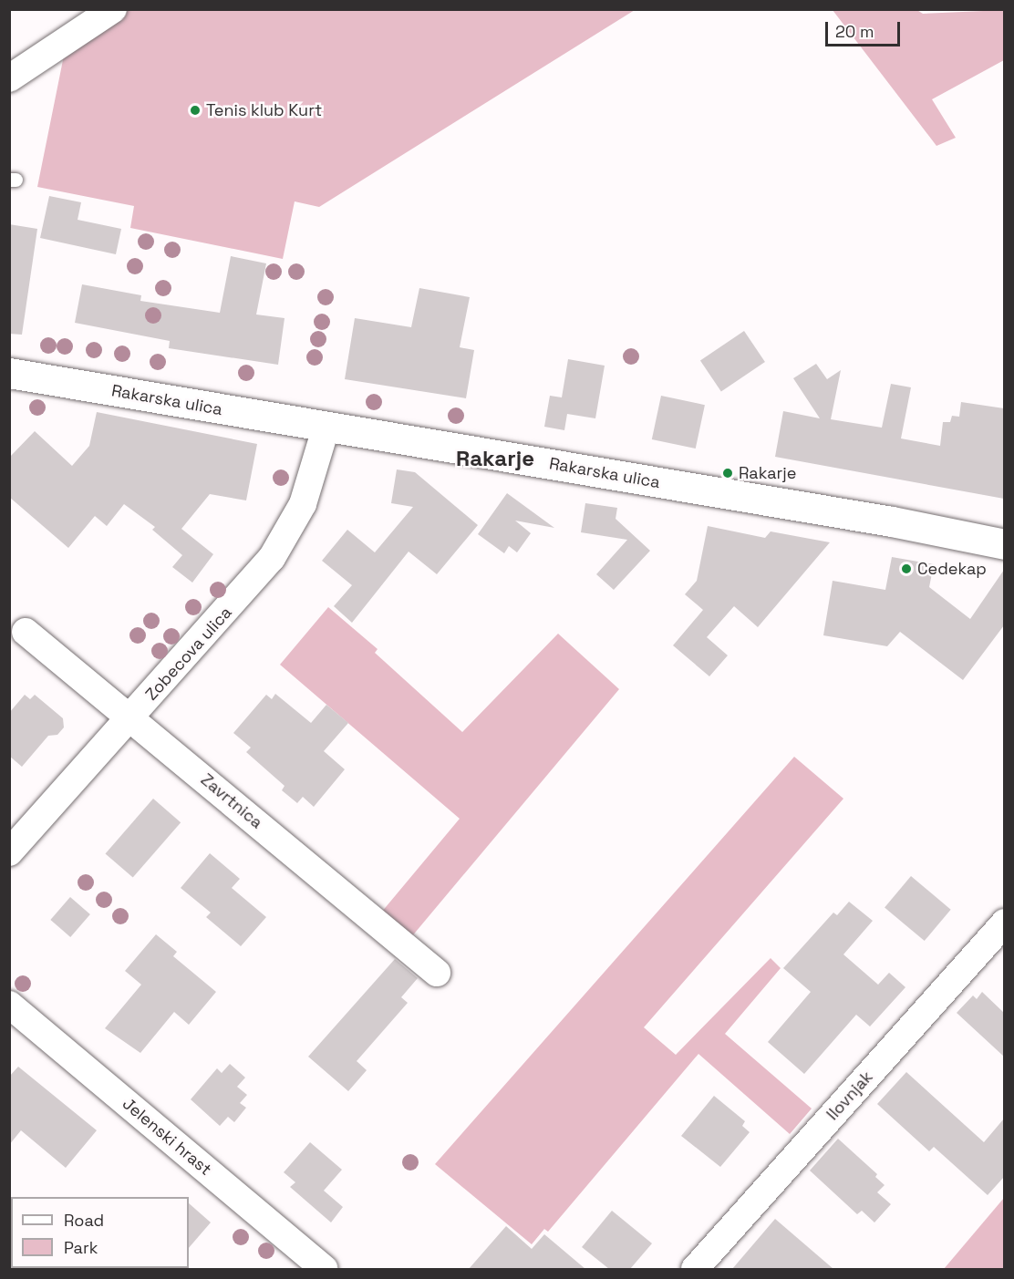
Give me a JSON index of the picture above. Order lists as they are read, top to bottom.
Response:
{
  "streets": {
    "main road": ["Rakarska ulica"],
    "street": [
      "Zobecova ulica",
      "Zavrtnica",
      "Ilovnjak",
      "Jelenski hrast"
    ]
  },
  "crossings": [
    ["Rakarska ulica", "Zobecova ulica"],
    ["Zobecova ulica", "Zavrtnica"]
  ],
  "districts": ["Rakarje"],
  "places": ["Tenis klub Kurt", "Rakarje", "Cedekap"],
  "legend": ["Road", "Park"],
  "scale_bar": "20 m"
}
